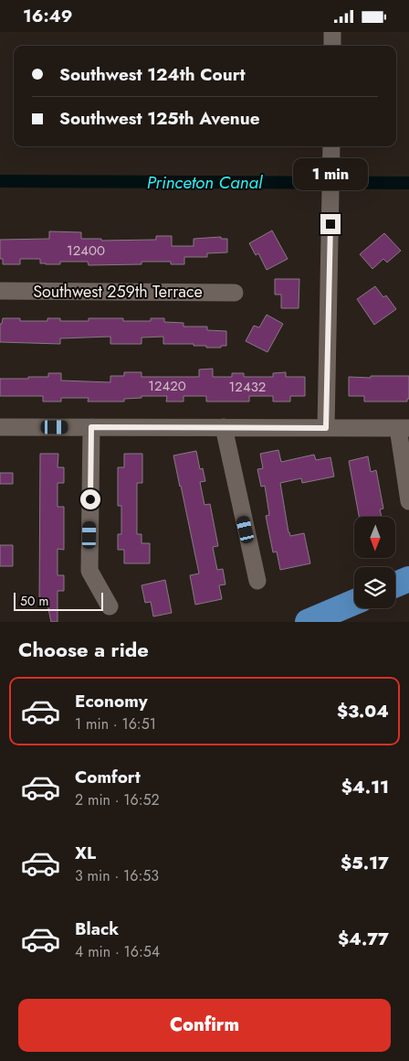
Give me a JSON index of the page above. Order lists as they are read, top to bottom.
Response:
{
  "streets": {
    "street": ["Southwest 259th Terrace"]
  },
  "water": ["Princeton Canal"],
  "house_numbers": ["12400", "12420", "12432"],
  "scale_bar": "50 m",
  "north": "bottom",
  "page": {
    "status": "16:49",
    "banner": ["Southwest 124th Court", "Southwest 125th Avenue"],
    "bubble": "1 min",
    "scale": "50 m",
    "heading": "Choose a ride",
    "list": [
      {
        "name": "Economy",
        "note": "1 min · 16:51",
        "value": "$3.04"
      },
      {
        "name": "Comfort",
        "note": "2 min · 16:52",
        "value": "$4.11"
      },
      {
        "name": "XL",
        "note": "3 min · 16:53",
        "value": "$5.17"
      },
      {
        "name": "Black",
        "note": "4 min · 16:54",
        "value": "$4.77"
      }
    ],
    "buttons": "Confirm"
  }
}
